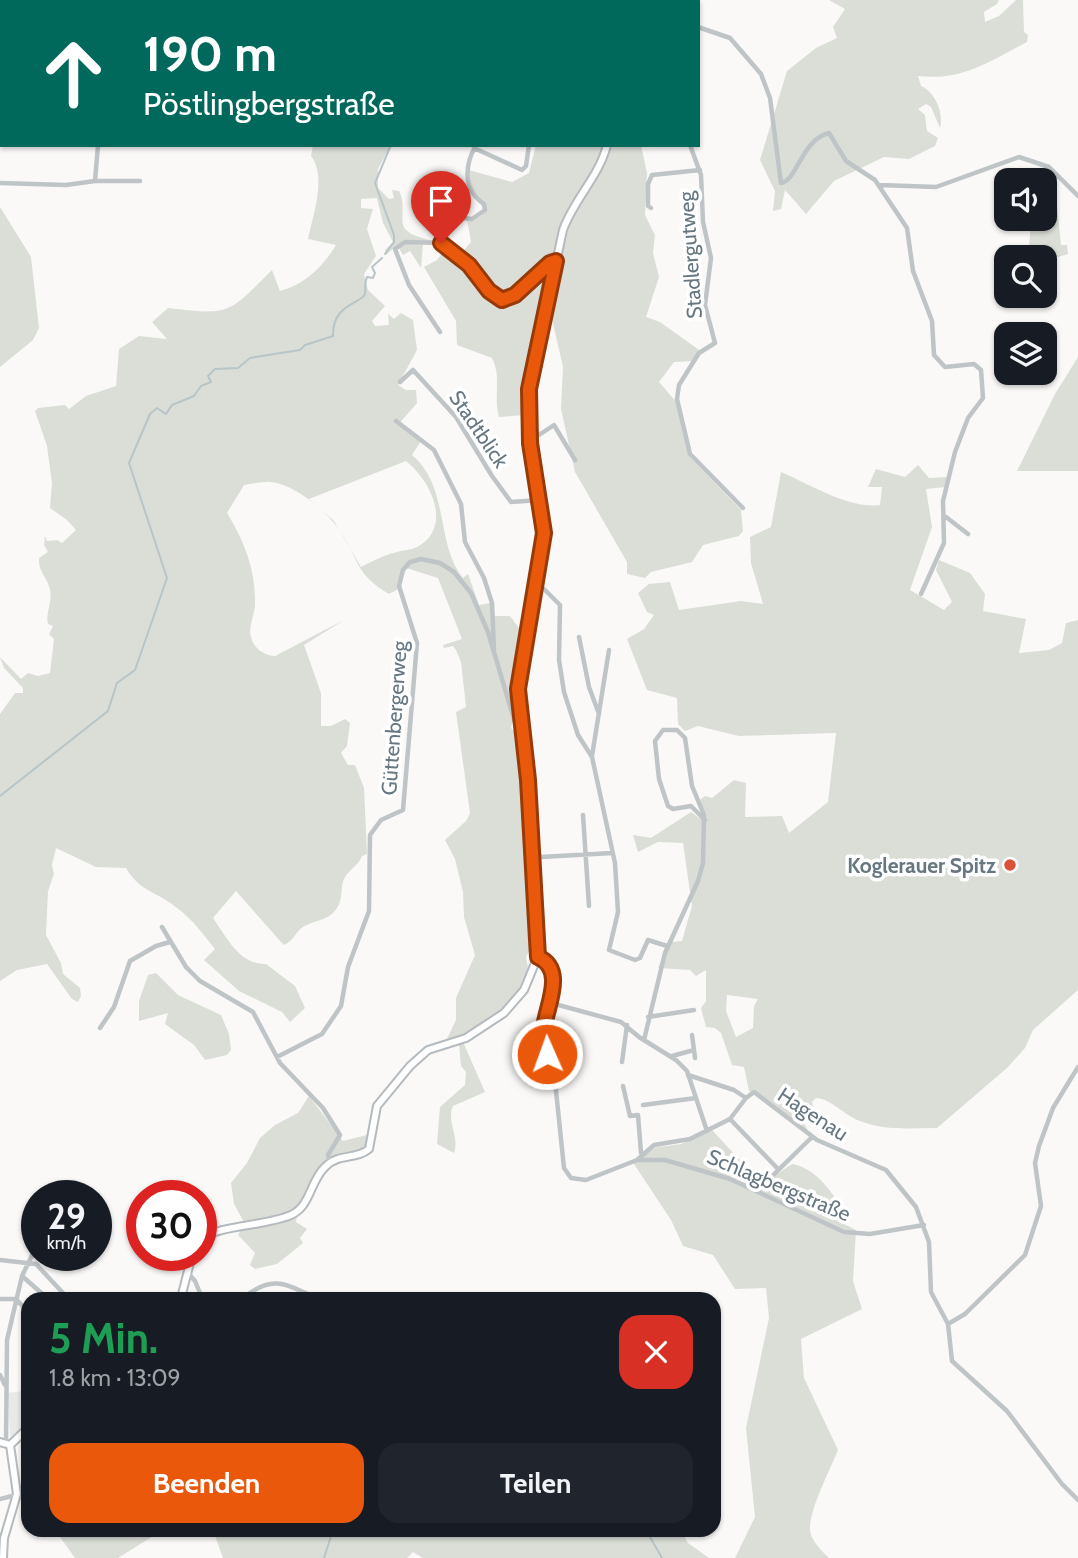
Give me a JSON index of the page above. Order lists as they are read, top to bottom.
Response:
{
  "streets": {
    "street": [
      "Stadlergutweg",
      "Stadtblick",
      "Güttenbergerweg",
      "Hagenau",
      "Schlagbergstraße"
    ]
  },
  "crossings": [
    ["Hagenau", "Schlagbergstraße"]
  ],
  "places": ["Koglerauer Spitz"],
  "page": {
    "turn": ["190 m", "Pöstlingbergstraße"],
    "speed": "29 km/h",
    "limit": "30",
    "heading": ["5 Min.", "1.8 km · 13:09"],
    "buttons": ["Beenden", "Teilen"]
  }
}
